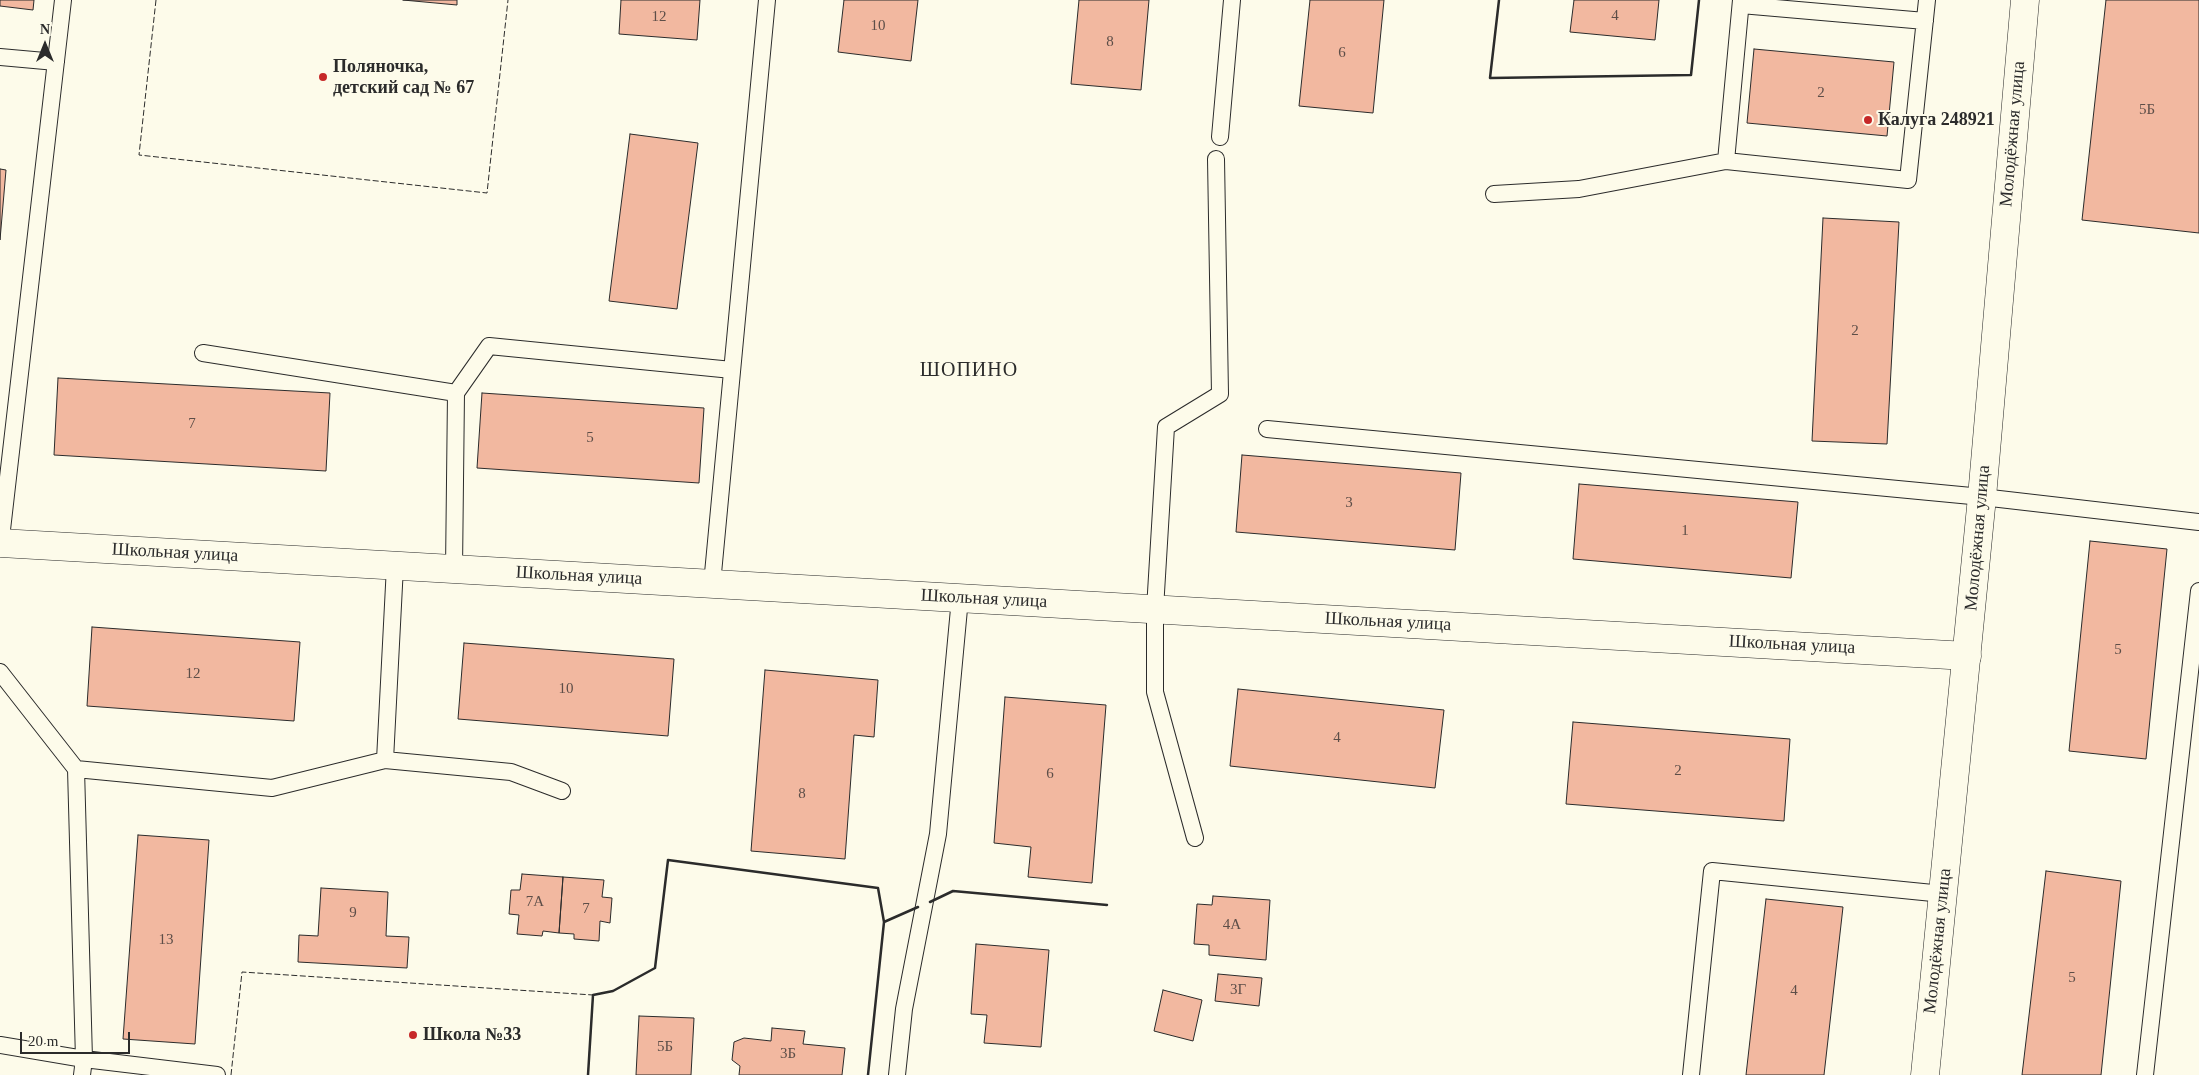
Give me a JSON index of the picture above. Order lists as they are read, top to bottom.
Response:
{
  "streets": {
    "street": ["Молодёжная улица", "Школьная улица"]
  },
  "crossings": [
    ["Молодёжная улица", "Школьная улица"]
  ],
  "districts": ["ШОПИНО"],
  "places": ["Поляночка, детский сад № 67", "Калуга 248921", "Школа №33"],
  "house_numbers": [
    "4",
    "12",
    "10",
    "8",
    "6",
    "2",
    "5Б",
    "2",
    "7",
    "5",
    "3",
    "1",
    "5",
    "12",
    "10",
    "4",
    "2",
    "6",
    "8",
    "7А",
    "7",
    "9",
    "4А",
    "13",
    "5",
    "3Г",
    "4",
    "5Б",
    "3Б"
  ],
  "scale_bar": "20 m",
  "north": "top"
}
